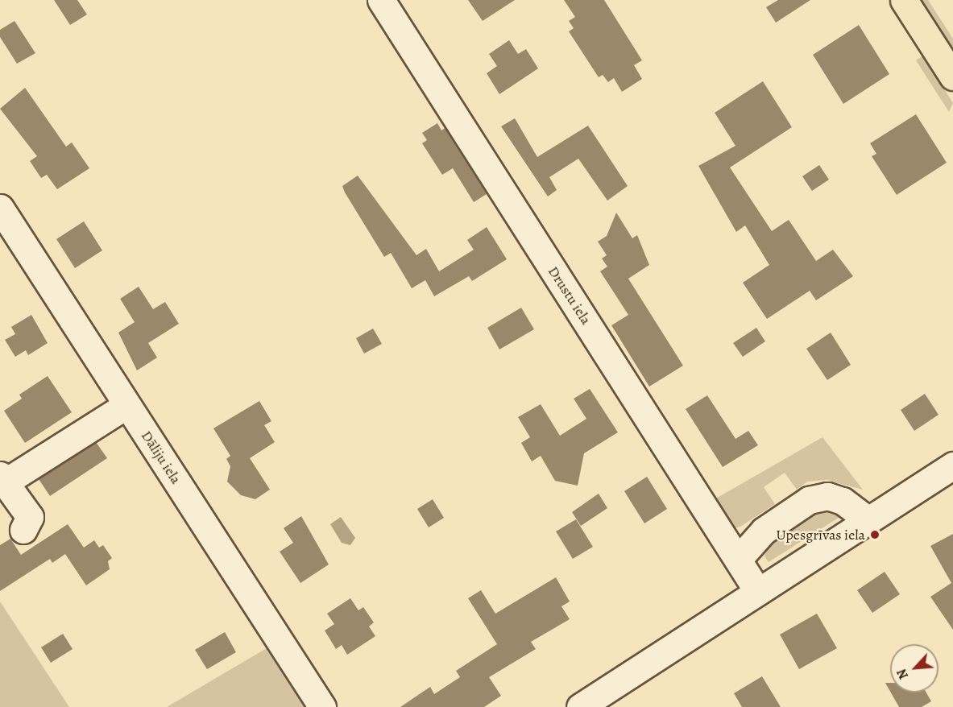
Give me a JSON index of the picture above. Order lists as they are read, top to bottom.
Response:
{
  "streets": {
    "street": ["Drustu iela", "Dāliju iela"]
  },
  "places": ["Upesgrīvas iela"],
  "north": "bottom left"
}
